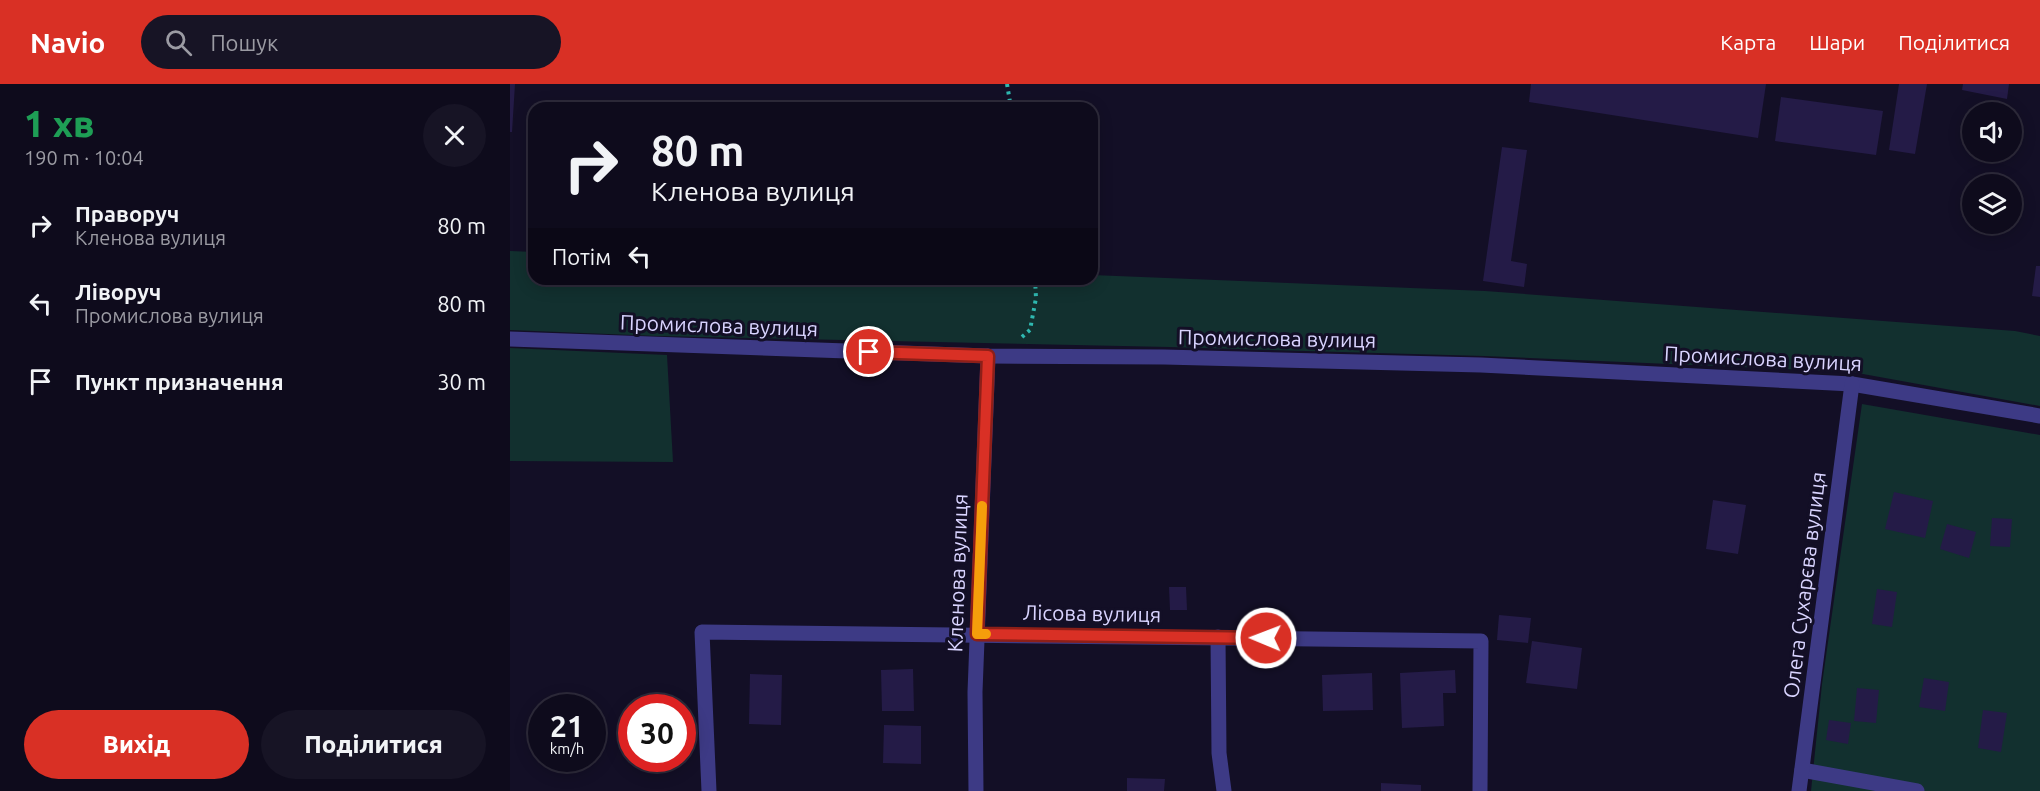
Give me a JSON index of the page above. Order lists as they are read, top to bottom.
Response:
{
  "streets": {
    "street": [
      "Промислова вулиця",
      "Кленова вулиця",
      "Олега Сухарєва вулиця",
      "Лісова вулиця"
    ]
  },
  "crossings": [
    ["Промислова вулиця", "Кленова вулиця"],
    ["Промислова вулиця", "Олега Сухарєва вулиця"],
    ["Кленова вулиця", "Лісова вулиця"]
  ],
  "page": {
    "header": "Navio",
    "search": "Пошук",
    "nav": ["Карта", "Шари", "Поділитися"],
    "heading": ["1 хв", "190 m · 10:04"],
    "turn": ["80 m", "Кленова вулиця"],
    "list": [
      {
        "name": "Праворуч",
        "note": "Кленова вулиця",
        "value": "80 m"
      },
      {
        "name": "Ліворуч",
        "note": "Промислова вулиця",
        "value": "80 m"
      },
      {
        "name": "Пункт призначення",
        "value": "30 m"
      }
    ],
    "then": "Потім",
    "speed": "21 km/h",
    "limit": "30",
    "buttons": ["Вихід", "Поділитися"]
  }
}
